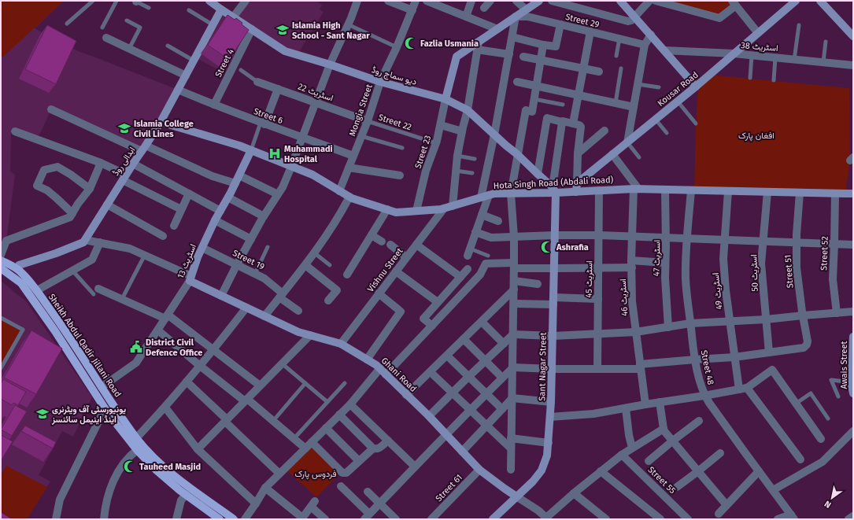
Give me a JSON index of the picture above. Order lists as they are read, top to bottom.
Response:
{
  "streets": {
    "main road": ["Sheikh Abdul Qadir Jillani Road"],
    "street": [
      "Street 29",
      "اسٹریٹ 38",
      "Street 4",
      "دیو سماج روڈ",
      "Kousar Road",
      "اسٹریٹ 22",
      "Mongia Street",
      "Street 6",
      "Street 23",
      "ابدالی روڈ",
      "Hota Singh Road (Abdali Road)",
      "Street 52",
      "اسٹریٹ 47",
      "Street 19",
      "اسٹریٹ 13",
      "Vishnu Street",
      "Street 51",
      "اسٹریٹ 50",
      "اسٹریٹ 45",
      "اسٹریٹ 49",
      "اسٹریٹ 46",
      "Awais Street",
      "Sant Nagar Street",
      "Street 48",
      "Ghani Road",
      "Street 55",
      "Street 61"
    ],
    "lane": ["Street 22"]
  },
  "crossings": [
    ["اسٹریٹ 38", "Kousar Road"],
    ["Street 4", "دیو سماج روڈ"],
    ["Street 4", "Street 6"],
    ["دیو سماج روڈ", "Mongia Street"],
    ["دیو سماج روڈ", "Street 23"],
    ["دیو سماج روڈ", "ابدالی روڈ"],
    ["دیو سماج روڈ", "Hota Singh Road (Abdali Road)"],
    ["دیو سماج روڈ", "Sant Nagar Street"],
    ["اسٹریٹ 22", "Mongia Street"],
    ["اسٹریٹ 22", "Street 22"],
    ["Mongia Street", "Street 6"],
    ["Mongia Street", "Street 22"],
    ["Mongia Street", "Hota Singh Road (Abdali Road)"],
    ["Street 6", "ابدالی روڈ"],
    ["Street 6", "اسٹریٹ 13"],
    ["Street 22", "Street 23"],
    ["Street 23", "Hota Singh Road (Abdali Road)"],
    ["ابدالی روڈ", "Hota Singh Road (Abdali Road)"],
    ["ابدالی روڈ", "Sheikh Abdul Qadir Jillani Road"],
    ["Hota Singh Road (Abdali Road)", "Street 52"],
    ["Hota Singh Road (Abdali Road)", "اسٹریٹ 47"],
    ["Hota Singh Road (Abdali Road)", "اسٹریٹ 13"],
    ["Hota Singh Road (Abdali Road)", "Vishnu Street"],
    ["Hota Singh Road (Abdali Road)", "Street 51"],
    ["Hota Singh Road (Abdali Road)", "اسٹریٹ 50"],
    ["Hota Singh Road (Abdali Road)", "اسٹریٹ 45"],
    ["Hota Singh Road (Abdali Road)", "اسٹریٹ 49"],
    ["Hota Singh Road (Abdali Road)", "اسٹریٹ 46"],
    ["Hota Singh Road (Abdali Road)", "Sant Nagar Street"],
    ["Hota Singh Road (Abdali Road)", "Street 48"],
    ["Street 19", "اسٹریٹ 13"],
    ["اسٹریٹ 13", "Sheikh Abdul Qadir Jillani Road"],
    ["اسٹریٹ 13", "Ghani Road"],
    ["Vishnu Street", "Ghani Road"],
    ["Street 51", "اسٹریٹ 50"],
    ["Sant Nagar Street", "Ghani Road"],
    ["Ghani Road", "Street 61"]
  ],
  "parks": ["افغان پارک", "فردوس پارک"],
  "places": {
    "school or university": ["Islamia High School - Sant Nagar", "Islamia College Civil Lines", "یونیورسٹی آف ویٹرنری اینڈ اینیمل سائنسز"],
    "mosque": ["Fazlia Usmania", "Ashrafia", "Tauheed Masjid"],
    "hospital": ["Muhammadi Hospital"],
    "public building": ["District Civil Defence Office"]
  },
  "north": "bottom left"
}
